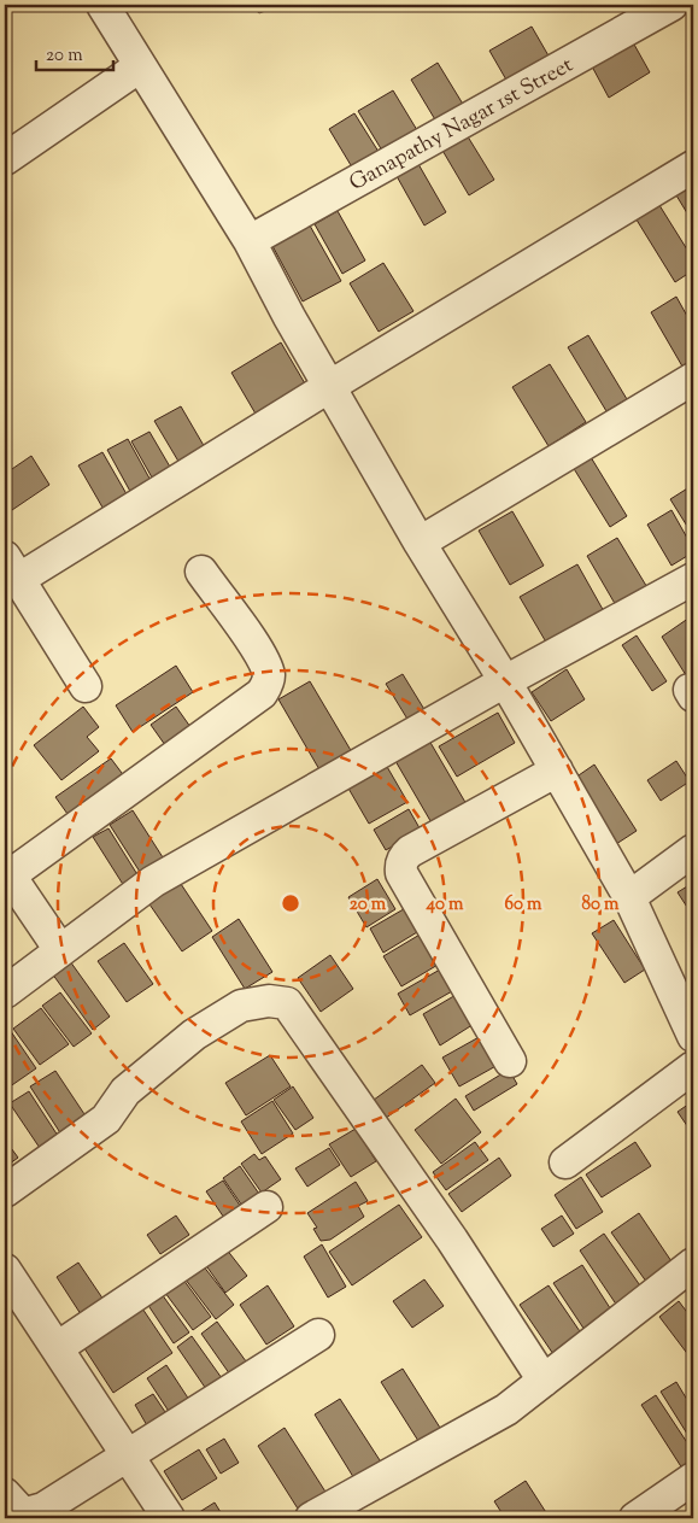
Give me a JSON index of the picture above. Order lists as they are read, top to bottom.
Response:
{
  "streets": {
    "street": ["Ganapathy Nagar 1st Street"]
  },
  "scale_bar": "20 m",
  "rings": [
    "20 m",
    "40 m",
    "60 m",
    "80 m"
  ]
}
